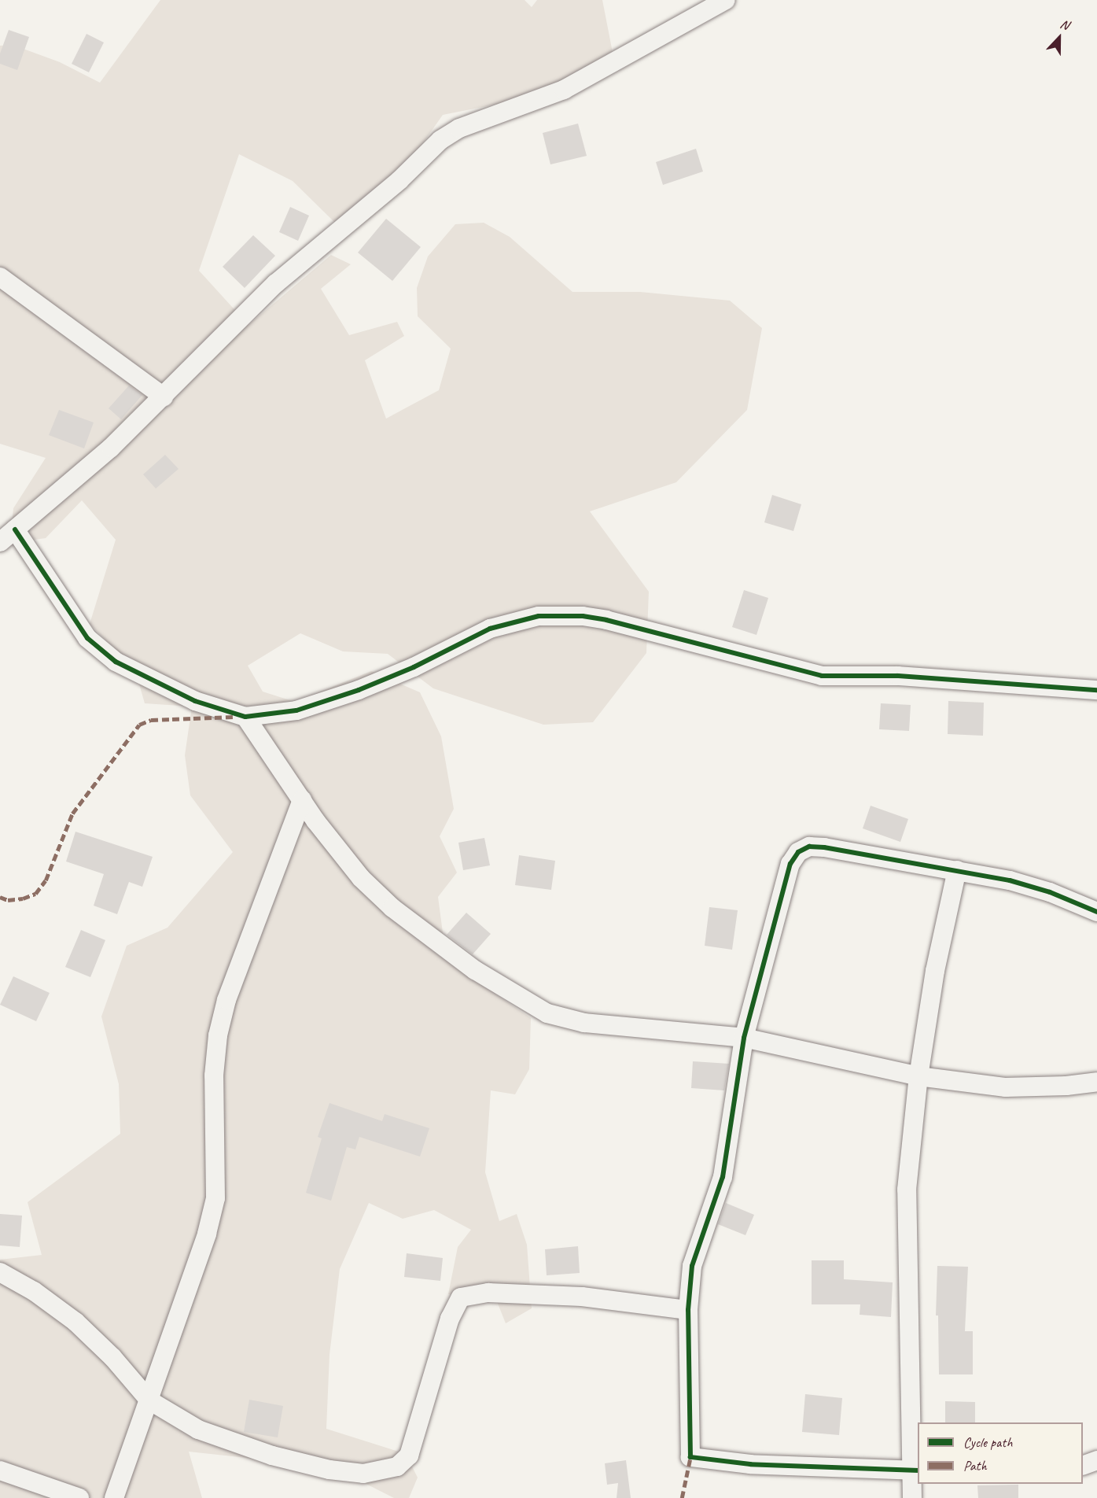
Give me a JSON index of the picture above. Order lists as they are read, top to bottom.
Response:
{
  "legend": ["Cycle path", "Path"],
  "north": "top"
}
